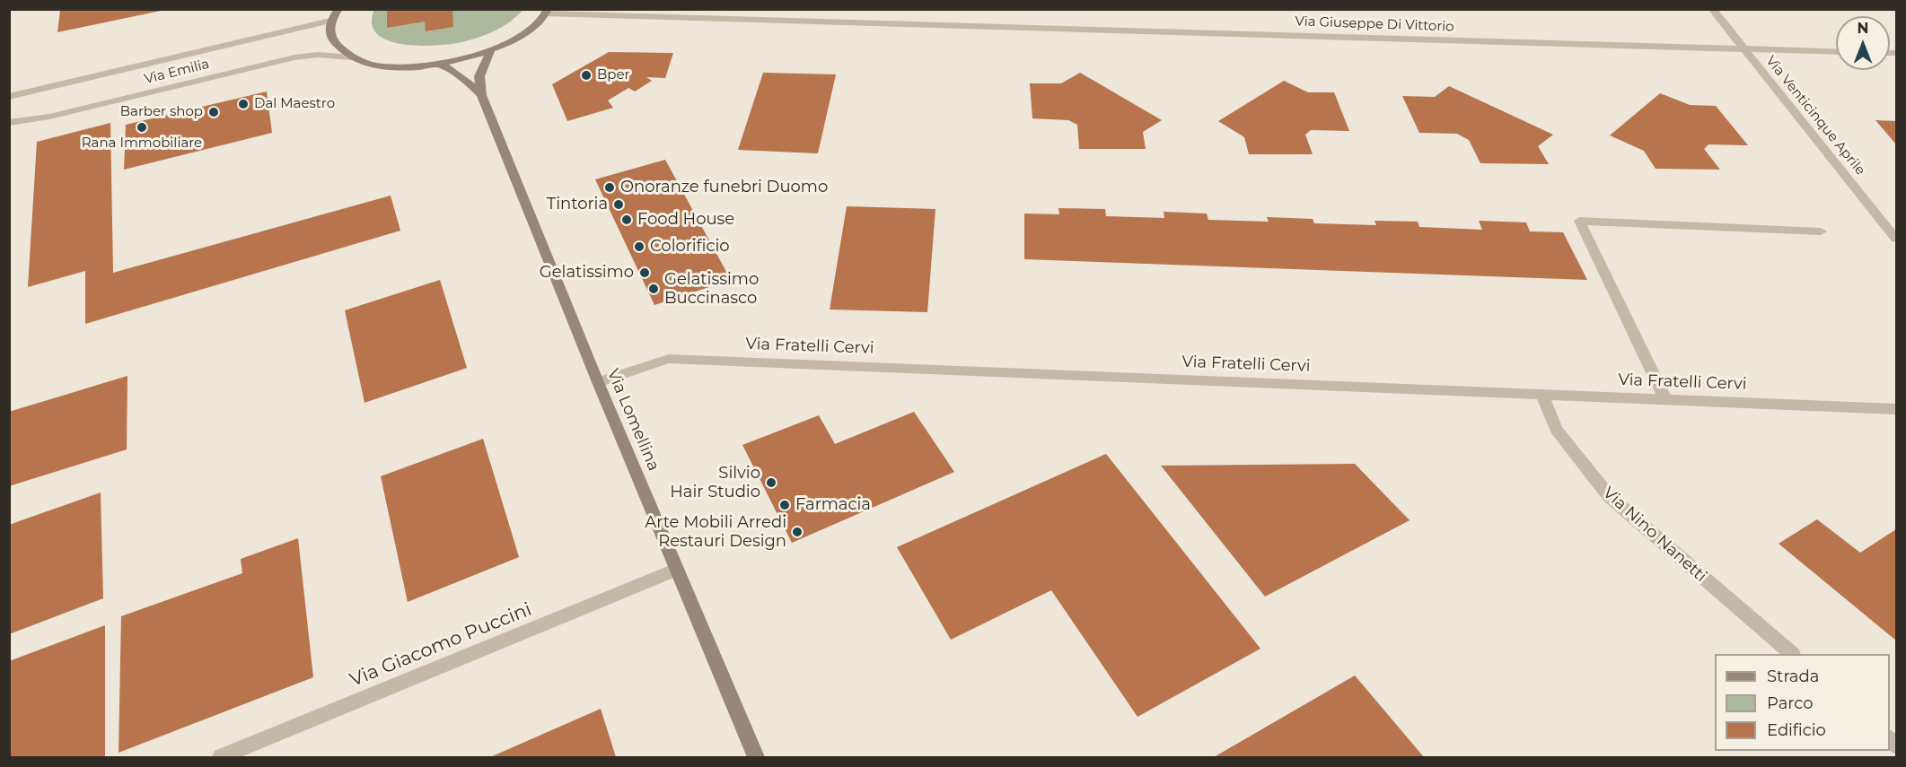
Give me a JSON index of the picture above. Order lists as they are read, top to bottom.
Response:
{
  "streets": {
    "main road": ["Via Lomellina"],
    "street": [
      "Via Giuseppe Di Vittorio",
      "Via Emilia",
      "Via Venticinque Aprile",
      "Via Fratelli Cervi",
      "Via Nino Nanetti",
      "Via Giacomo Puccini"
    ]
  },
  "crossings": [
    ["Via Giuseppe Di Vittorio", "Via Venticinque Aprile"],
    ["Via Fratelli Cervi", "Via Lomellina"],
    ["Via Fratelli Cervi", "Via Nino Nanetti"],
    ["Via Lomellina", "Via Giacomo Puccini"]
  ],
  "places": [
    "Bper",
    "Dal Maestro",
    "Barber shop",
    "Rana Immobiliare",
    "Onoranze funebri Duomo",
    "Tintoria",
    "Food House",
    "Colorificio",
    "Gelatissimo",
    "Gelatissimo Buccinasco",
    "Silvio Hair Studio",
    "Farmacia",
    "Arte Mobili Arredi Restauri Design"
  ],
  "legend": ["Strada", "Parco", "Edificio"],
  "north": "top"
}
